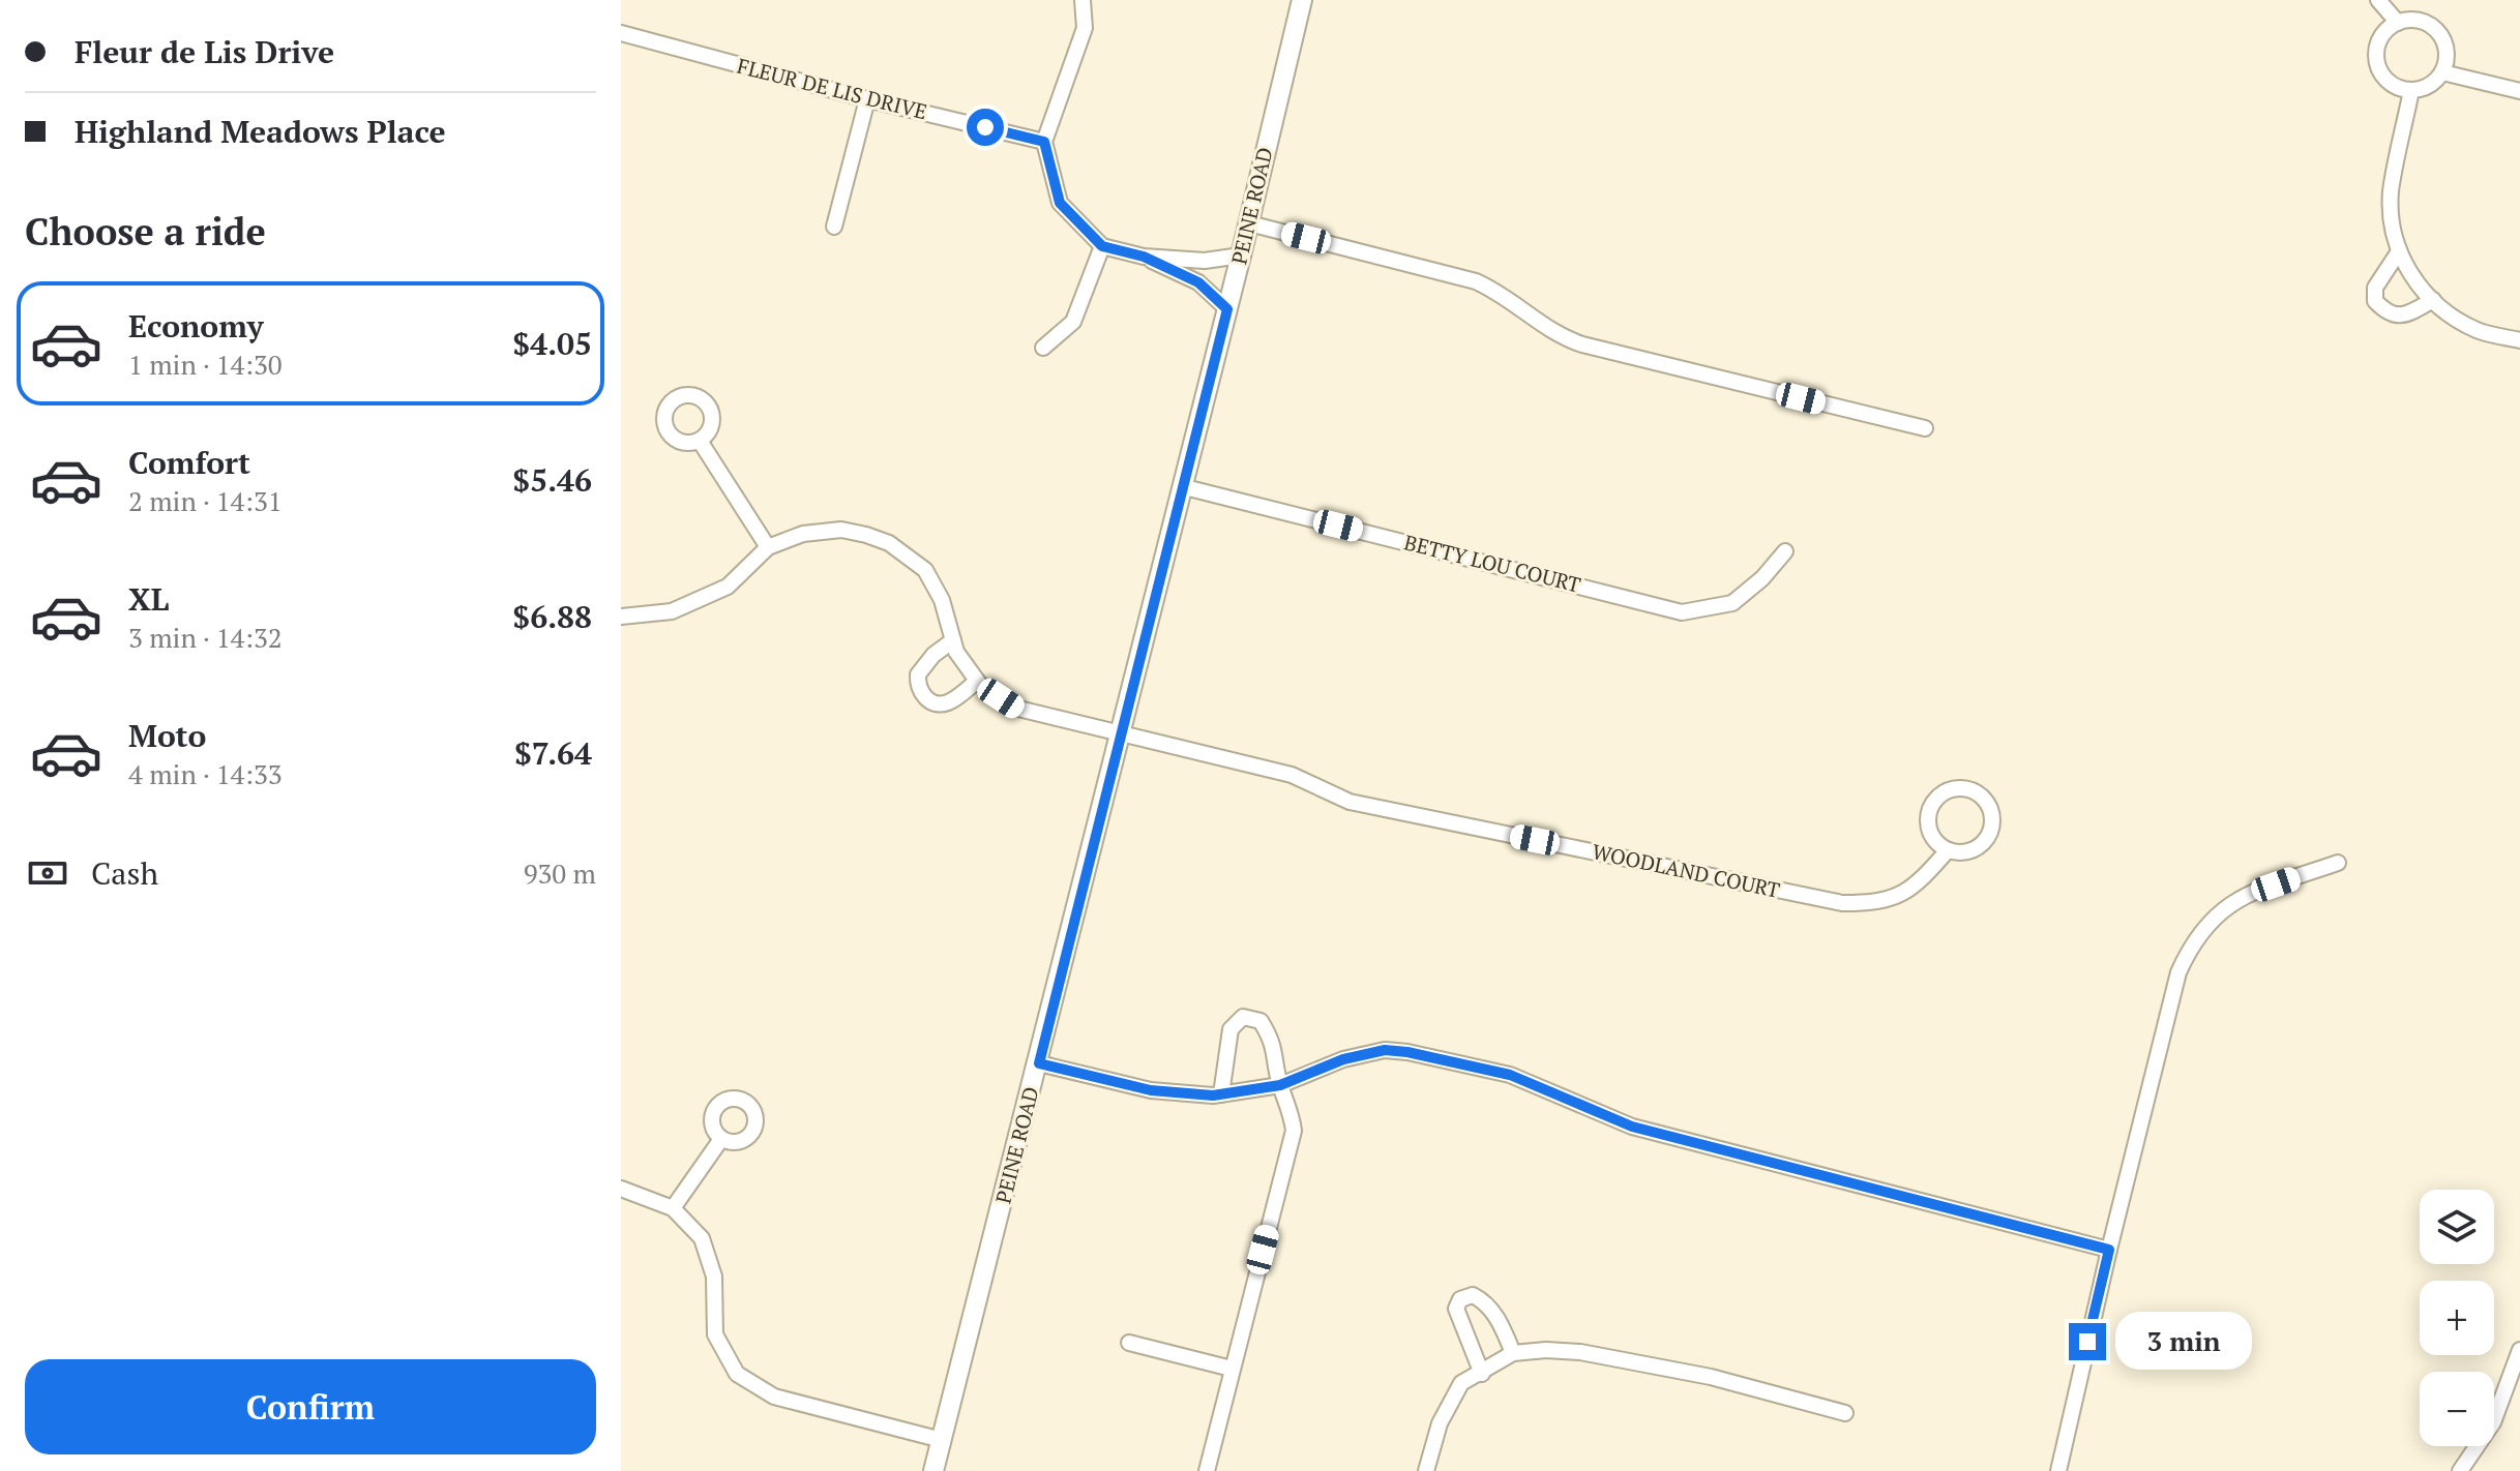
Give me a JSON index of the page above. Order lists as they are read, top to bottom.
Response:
{
  "streets": {
    "street": [
      "FLEUR DE LIS DRIVE",
      "PEINE ROAD",
      "BETTY LOU COURT",
      "WOODLAND COURT"
    ]
  },
  "crossings": [
    ["PEINE ROAD", "BETTY LOU COURT"],
    ["PEINE ROAD", "WOODLAND COURT"]
  ],
  "page": {
    "banner": ["Fleur de Lis Drive", "Highland Meadows Place"],
    "heading": "Choose a ride",
    "list": [
      {
        "name": "Economy",
        "note": "1 min · 14:30",
        "value": "$4.05"
      },
      {
        "name": "Comfort",
        "note": "2 min · 14:31",
        "value": "$5.46"
      },
      {
        "name": "XL",
        "note": "3 min · 14:32",
        "value": "$6.88"
      },
      {
        "name": "Moto",
        "note": "4 min · 14:33",
        "value": "$7.64"
      }
    ],
    "pay": ["Cash", "930 m"],
    "map_buttons": ["+", "−"],
    "bubble": "3 min",
    "buttons": "Confirm"
  }
}
